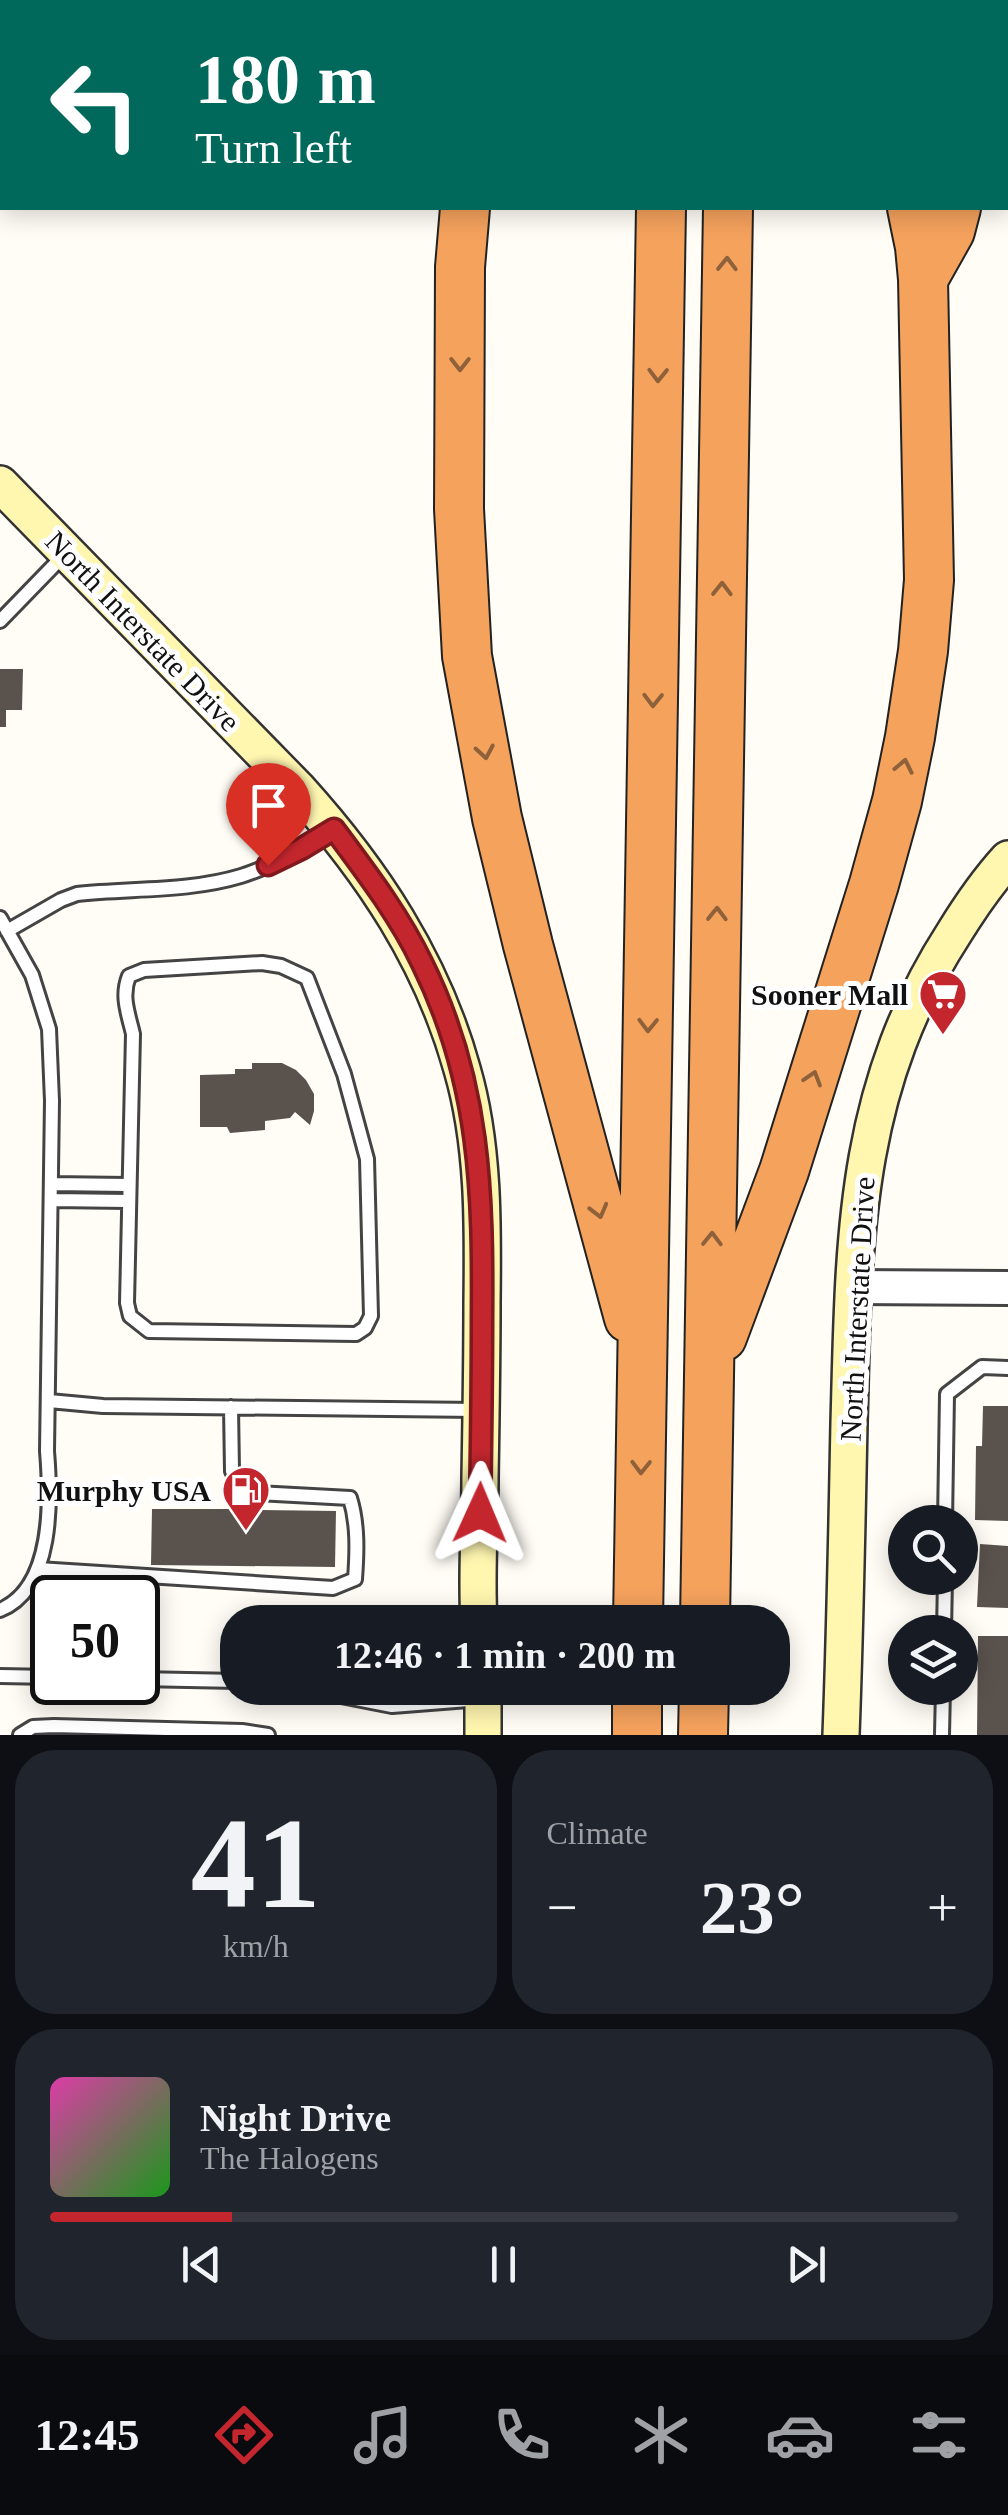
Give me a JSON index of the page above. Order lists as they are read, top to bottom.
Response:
{
  "streets": {
    "main road": ["North Interstate Drive"]
  },
  "places": {
    "supermarket": ["Sooner Mall"],
    "fuel station": ["Murphy USA"]
  },
  "page": {
    "turn": ["180 m", "Turn left"],
    "limit": "50",
    "trip": "12:46 · 1 min · 200 m",
    "tile": [
      ["41", "km/h"],
      "Climate"
    ],
    "heat": ["−", "23°", "+"],
    "song": ["Night Drive", "The Halogens"],
    "tabs": "12:45"
  }
}
